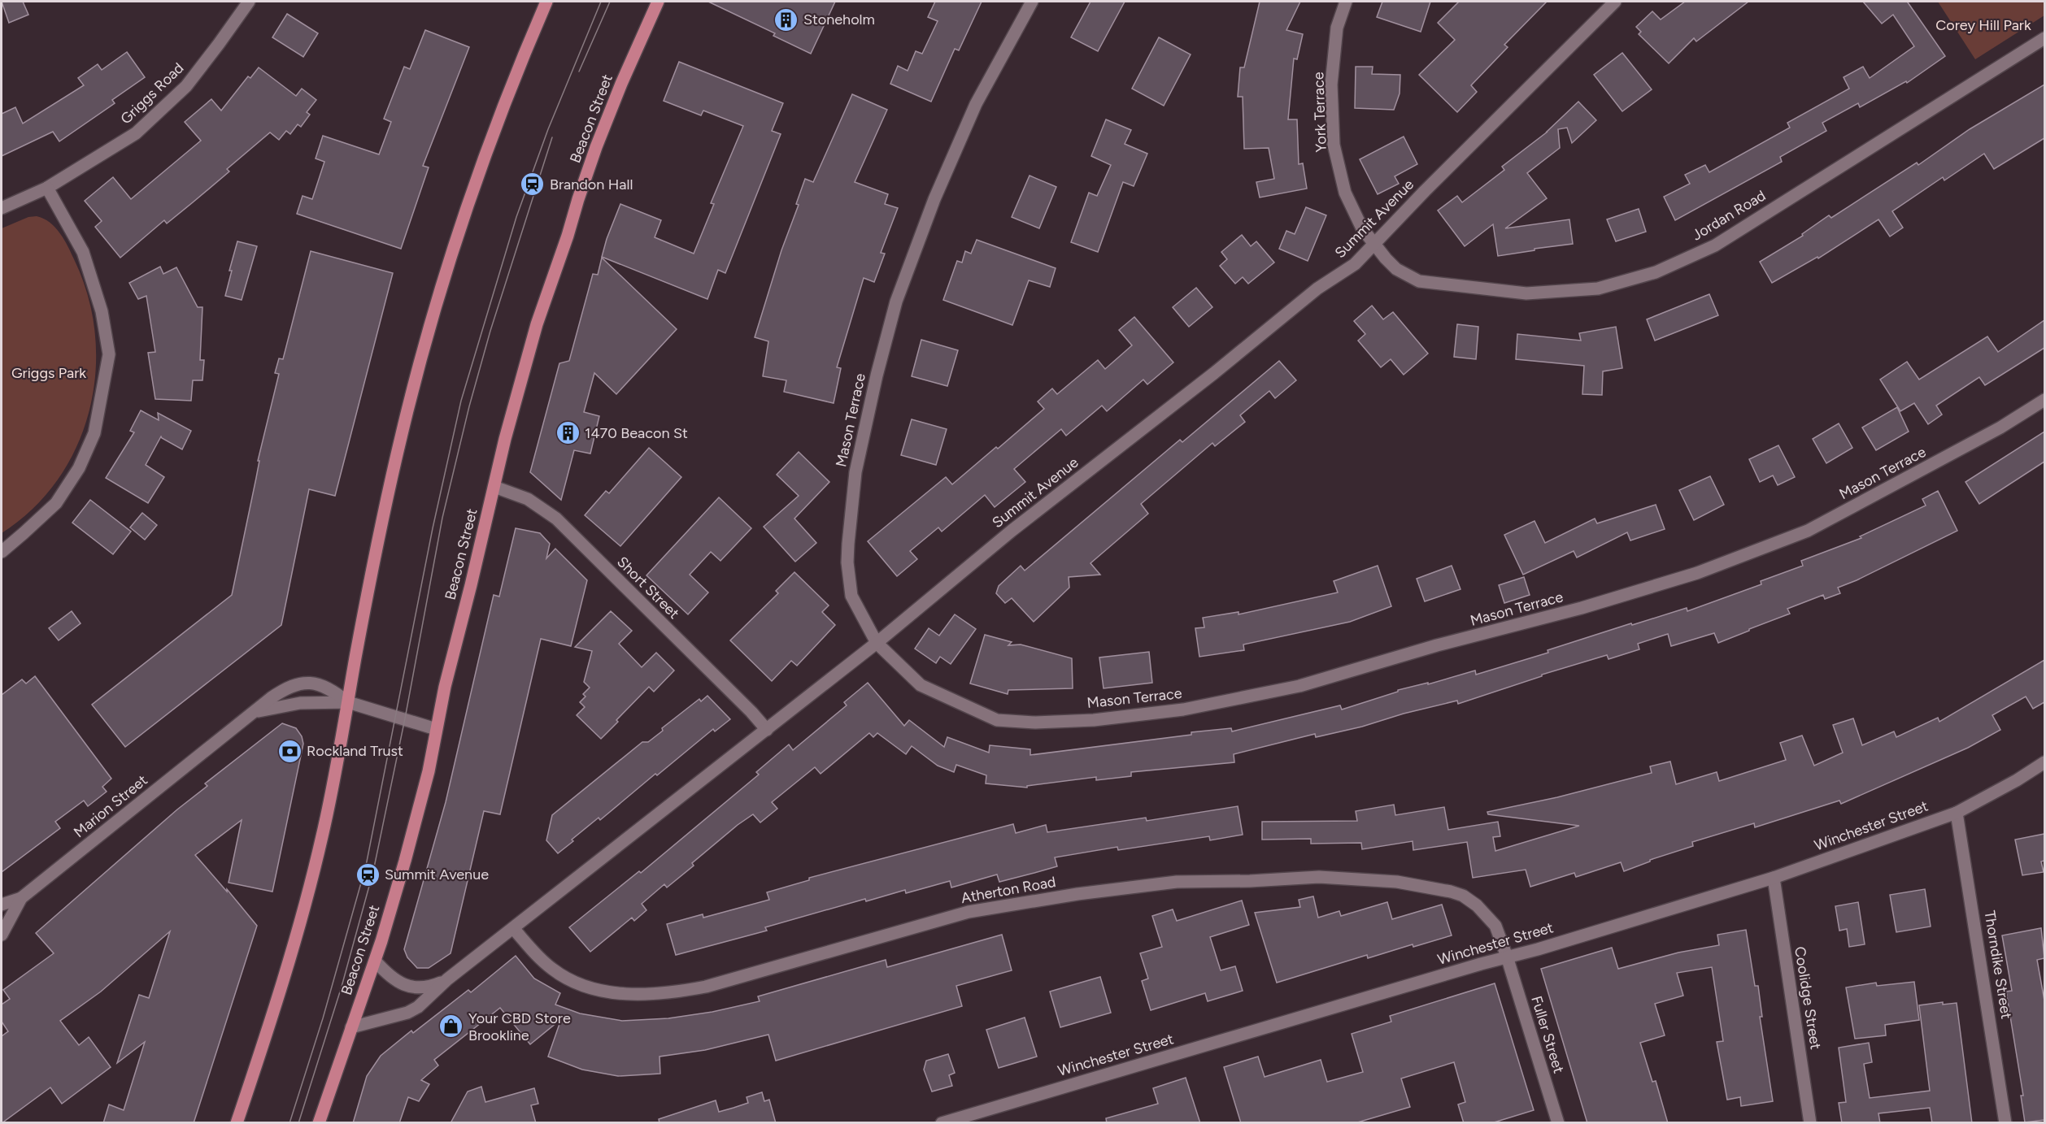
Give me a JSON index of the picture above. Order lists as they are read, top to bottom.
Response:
{
  "streets": {
    "main road": ["Beacon Street"],
    "street": [
      "Griggs Road",
      "York Terrace",
      "Jordan Road",
      "Summit Avenue",
      "Mason Terrace",
      "Short Street",
      "Marion Street",
      "Winchester Street",
      "Atherton Road",
      "Thorndike Street",
      "Coolidge Street",
      "Fuller Street"
    ]
  },
  "crossings": [
    ["York Terrace", "Jordan Road"],
    ["York Terrace", "Summit Avenue"],
    ["Beacon Street", "Summit Avenue"],
    ["Beacon Street", "Short Street"],
    ["Beacon Street", "Marion Street"],
    ["Jordan Road", "Summit Avenue"],
    ["Summit Avenue", "Mason Terrace"],
    ["Summit Avenue", "Short Street"],
    ["Summit Avenue", "Atherton Road"],
    ["Winchester Street", "Atherton Road"],
    ["Winchester Street", "Thorndike Street"],
    ["Winchester Street", "Coolidge Street"],
    ["Winchester Street", "Fuller Street"],
    ["Atherton Road", "Fuller Street"]
  ],
  "parks": ["Corey Hill Park", "Griggs Park"],
  "places": {
    "building": ["Stoneholm", "1470 Beacon St"],
    "station": ["Brandon Hall", "Summit Avenue"],
    "bank": ["Rockland Trust"],
    "shop": ["Your CBD Store Brookline"]
  }
}
